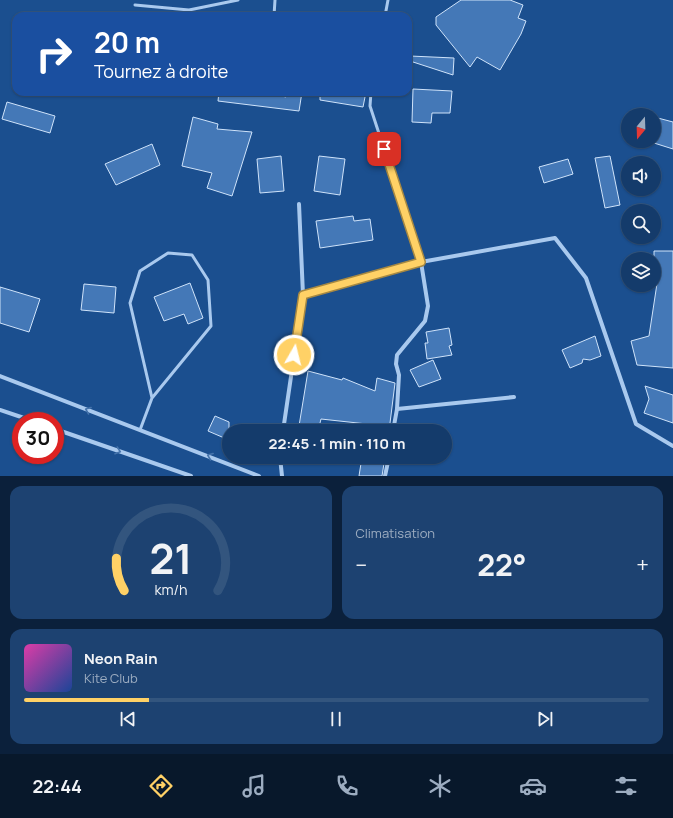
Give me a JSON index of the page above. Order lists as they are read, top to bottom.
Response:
{
  "north": "bottom",
  "page": {
    "turn": ["20 m", "Tournez à droite"],
    "limit": "30",
    "trip": "22:45 · 1 min · 110 m",
    "tile": "Climatisation",
    "heat": ["−", "22°", "+"],
    "song": ["Neon Rain", "Kite Club"],
    "tabs": "22:44",
    "gauge": ["21", "km/h"]
  }
}
